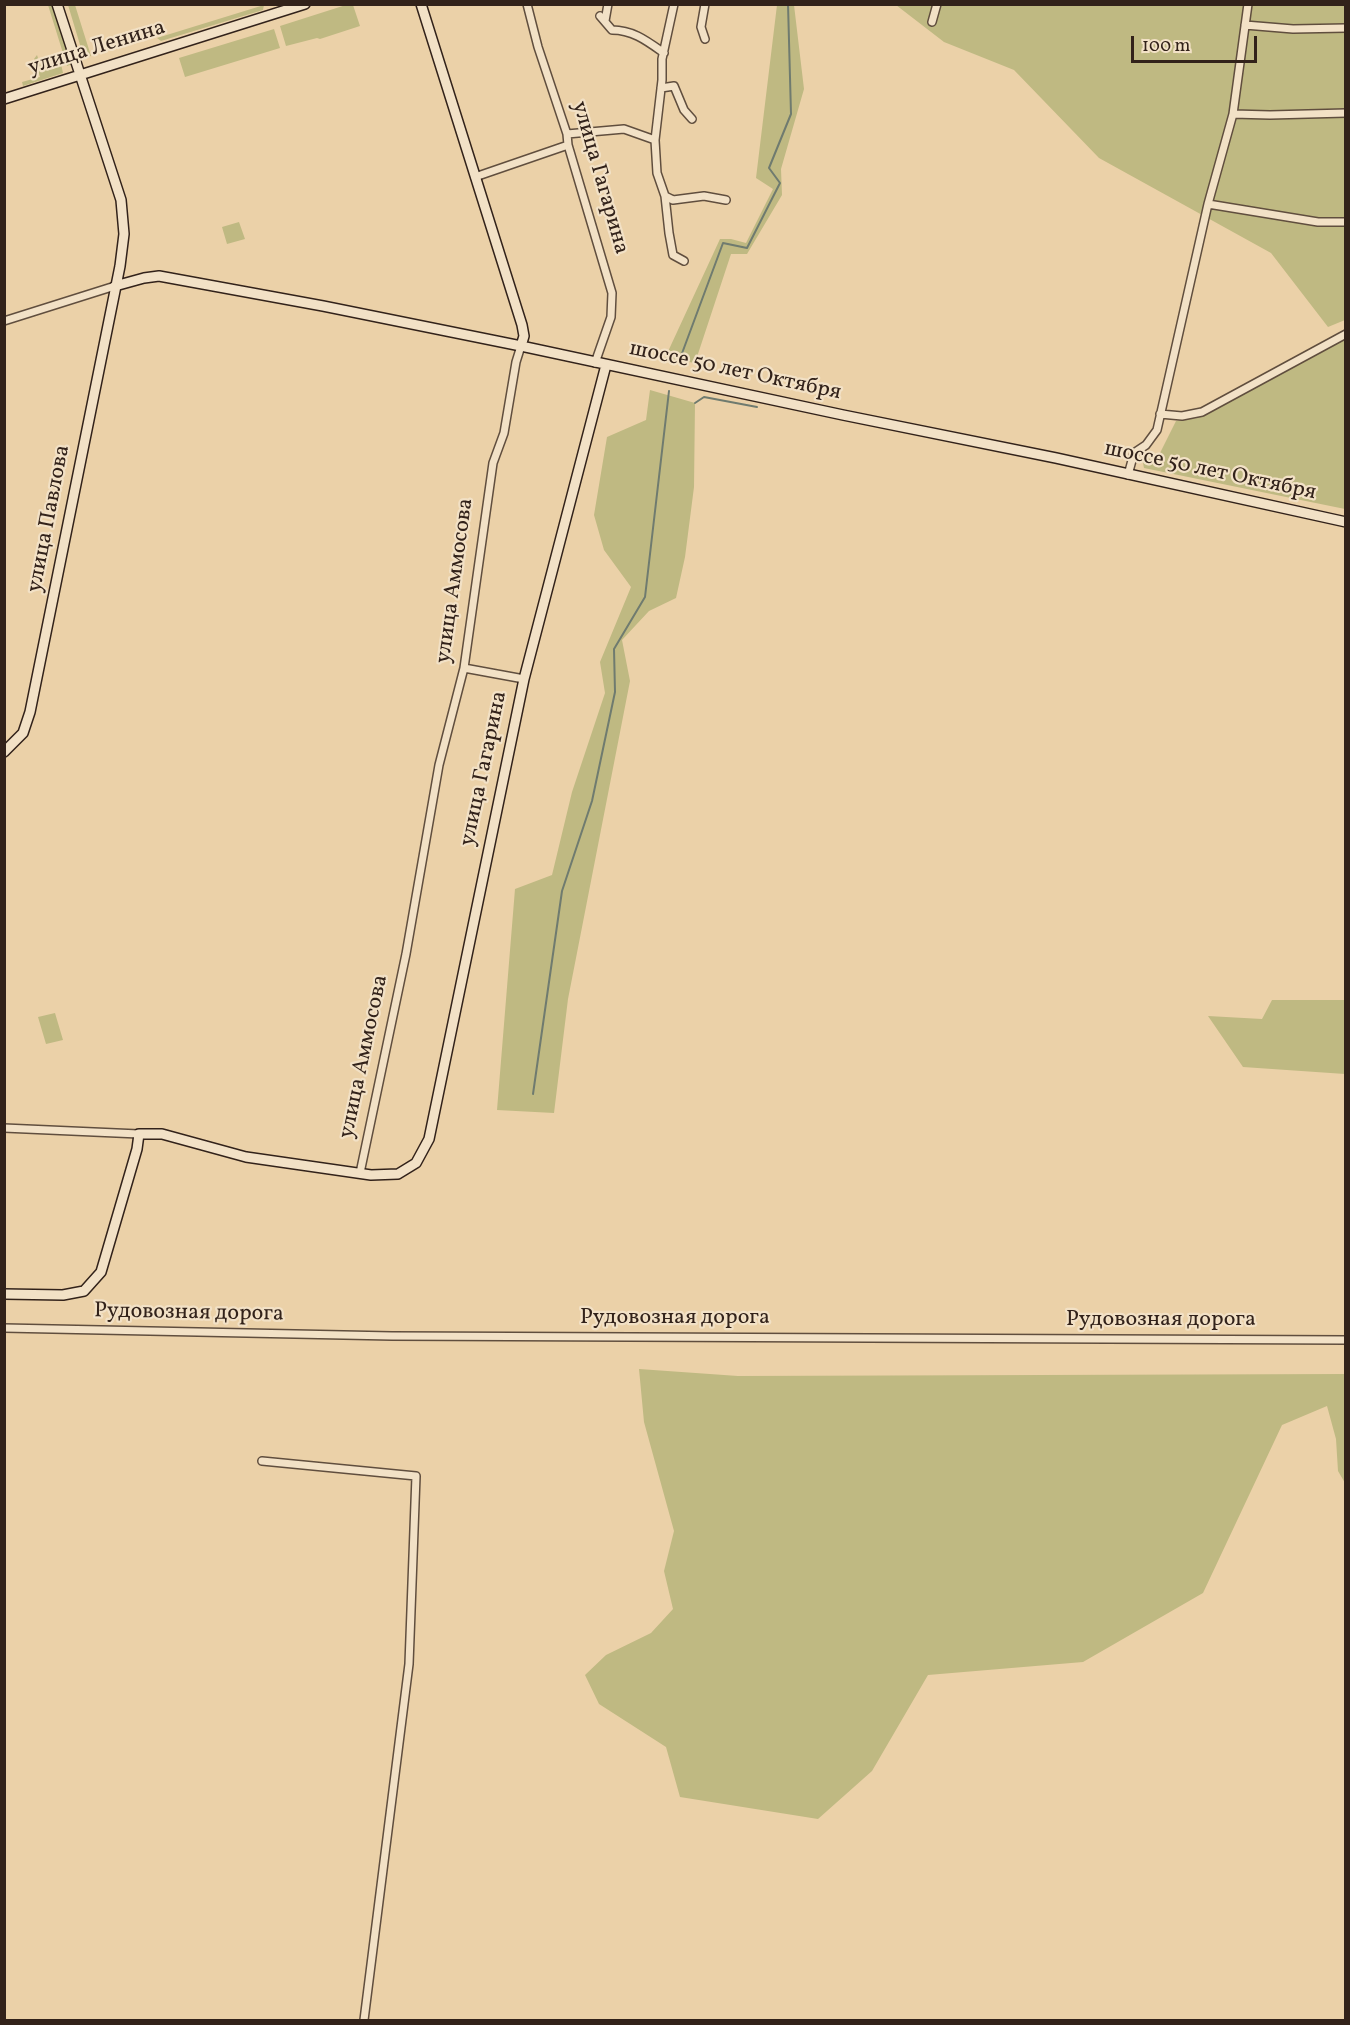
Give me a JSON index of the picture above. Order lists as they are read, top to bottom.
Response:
{
  "streets": {
    "street": [
      "улица Ленина",
      "улица Гагарина",
      "шоссе 50 лет Октября",
      "улица Павлова",
      "улица Аммосова",
      "Рудовозная дорога"
    ]
  },
  "crossings": [
    ["улица Ленина", "улица Павлова"],
    ["улица Гагарина", "шоссе 50 лет Октября"],
    ["улица Гагарина", "улица Аммосова"],
    ["шоссе 50 лет Октября", "улица Павлова"],
    ["шоссе 50 лет Октября", "улица Аммосова"]
  ],
  "scale_bar": "100 m"
}
